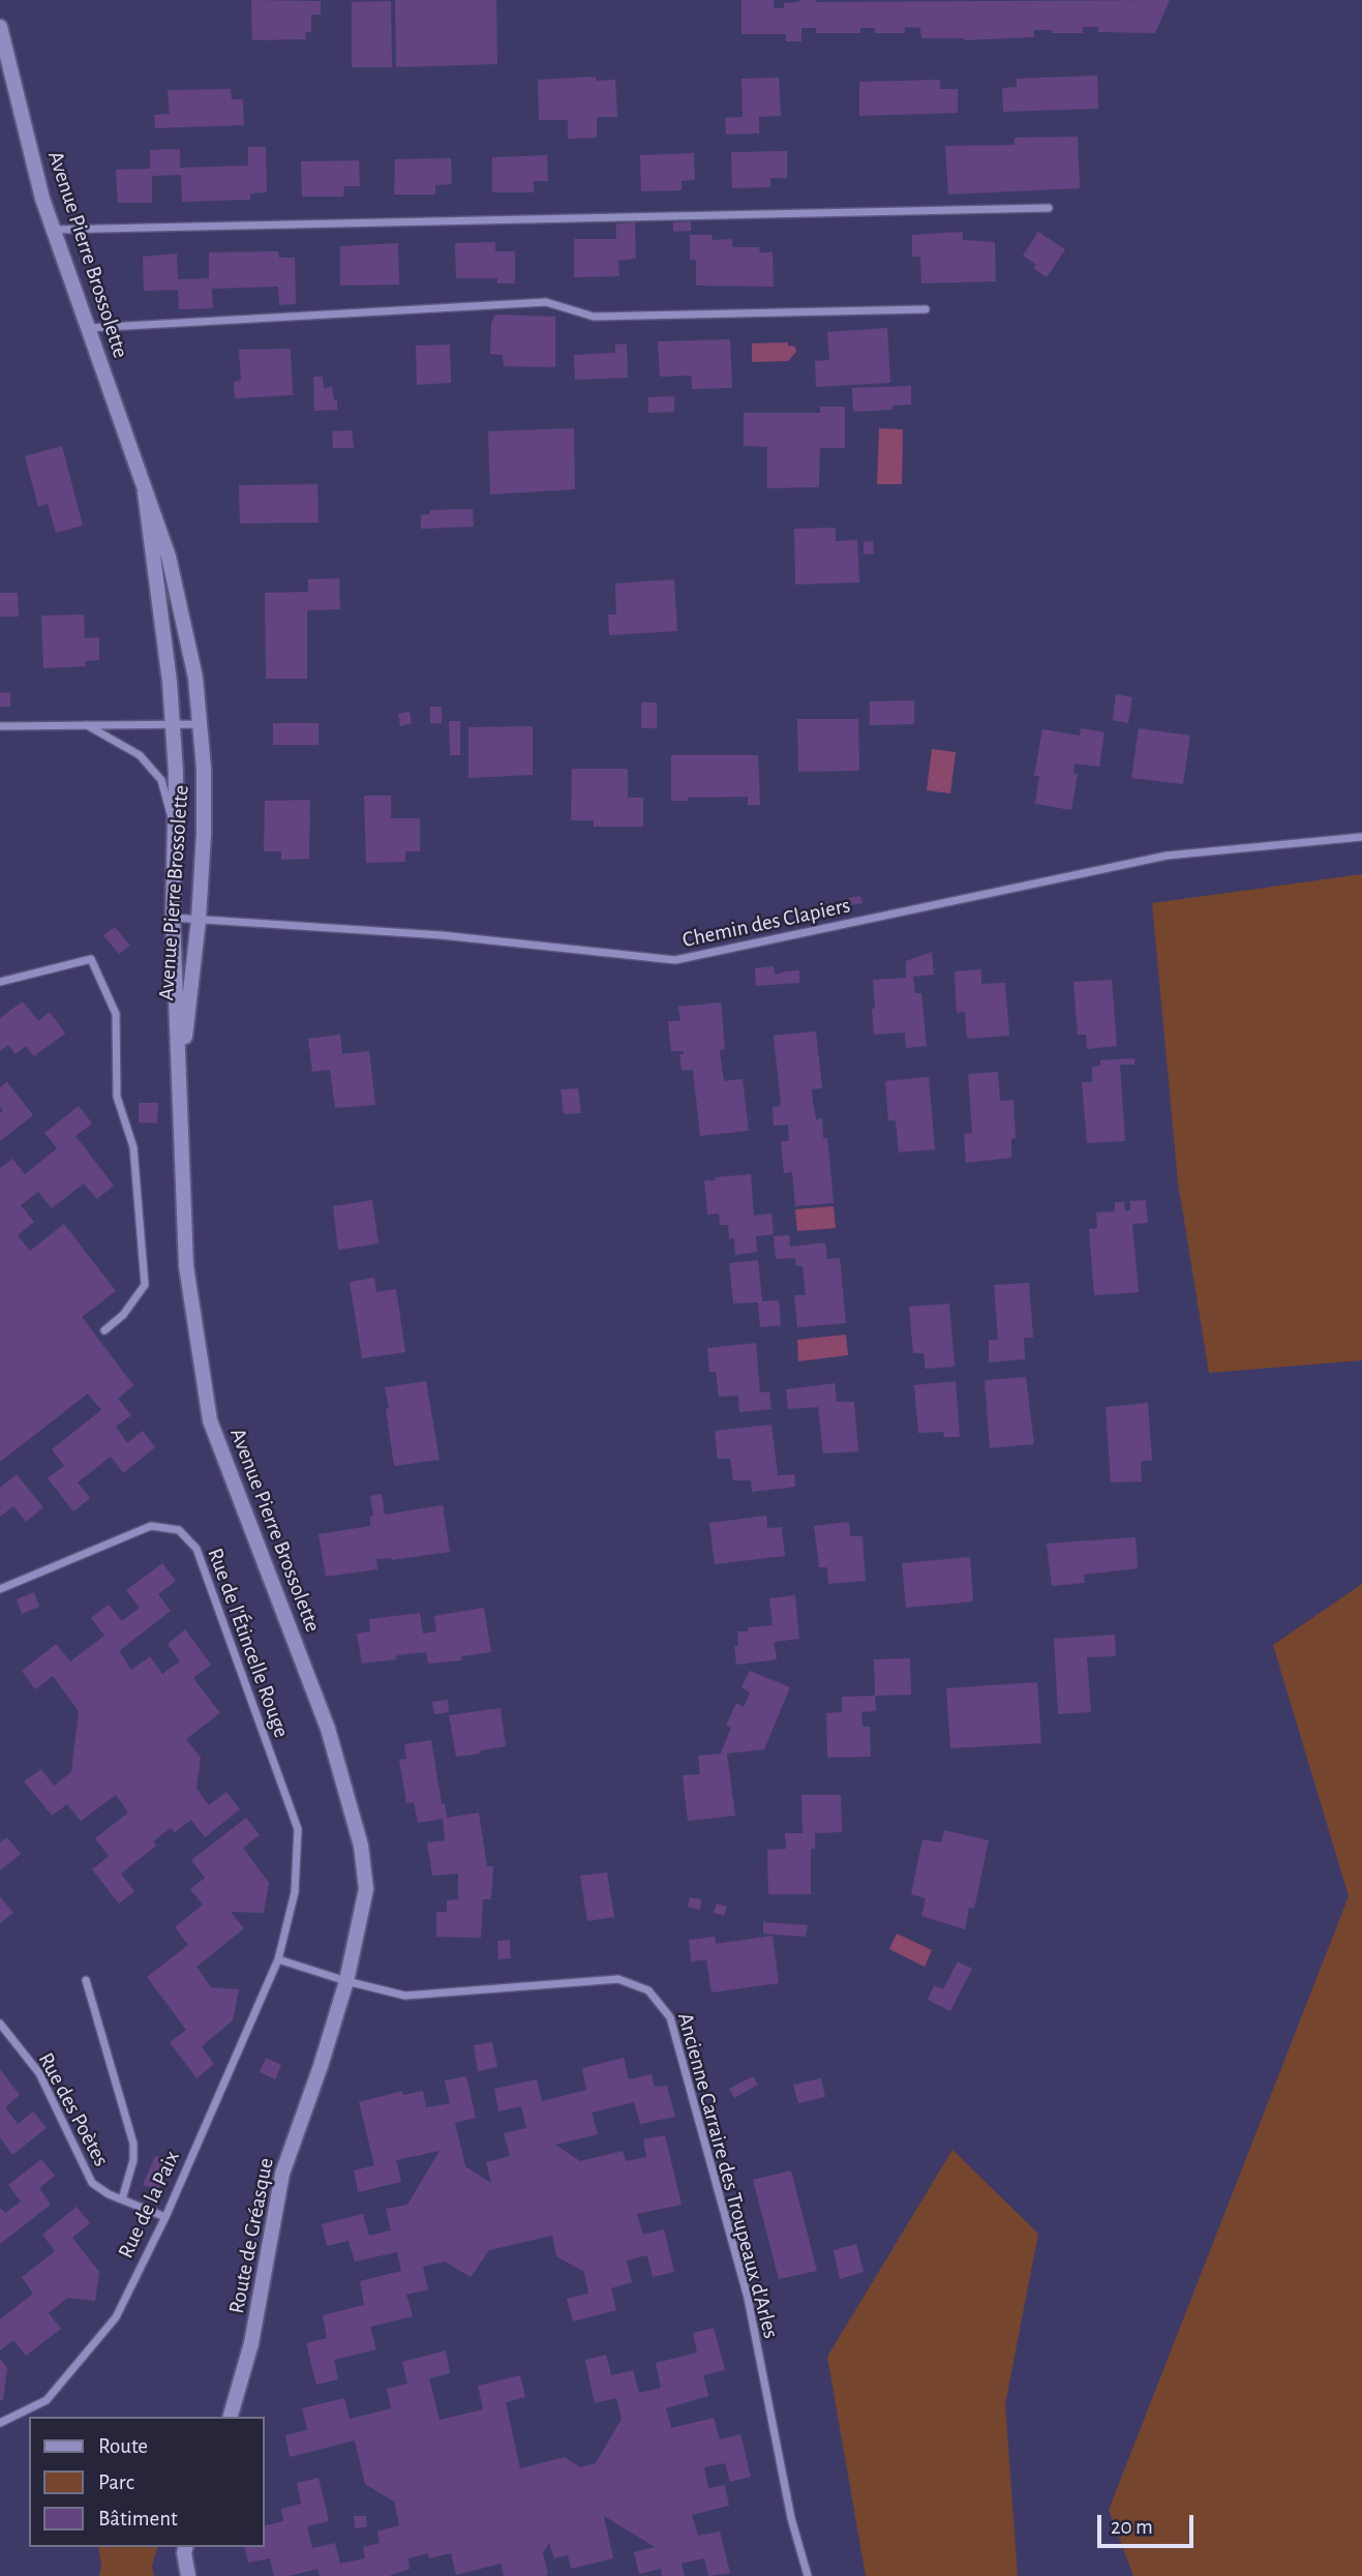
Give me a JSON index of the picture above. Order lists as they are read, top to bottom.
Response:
{
  "streets": {
    "street": [
      "Avenue Pierre Brossolette",
      "Chemin des Clapiers",
      "Rue de l'Étincelle Rouge",
      "Rue des Poètes",
      "Ancienne Carraire des Troupeaux d'Arles",
      "Rue de la Paix",
      "Route de Gréasque"
    ]
  },
  "crossings": [
    ["Avenue Pierre Brossolette", "Chemin des Clapiers"],
    ["Avenue Pierre Brossolette", "Ancienne Carraire des Troupeaux d'Arles"],
    ["Avenue Pierre Brossolette", "Route de Gréasque"],
    ["Rue de l'Étincelle Rouge", "Ancienne Carraire des Troupeaux d'Arles"],
    ["Rue de l'Étincelle Rouge", "Rue de la Paix"],
    ["Rue des Poètes", "Rue de la Paix"],
    ["Ancienne Carraire des Troupeaux d'Arles", "Rue de la Paix"],
    ["Ancienne Carraire des Troupeaux d'Arles", "Route de Gréasque"]
  ],
  "legend": ["Route", "Parc", "Bâtiment"],
  "scale_bar": "20 m"
}
